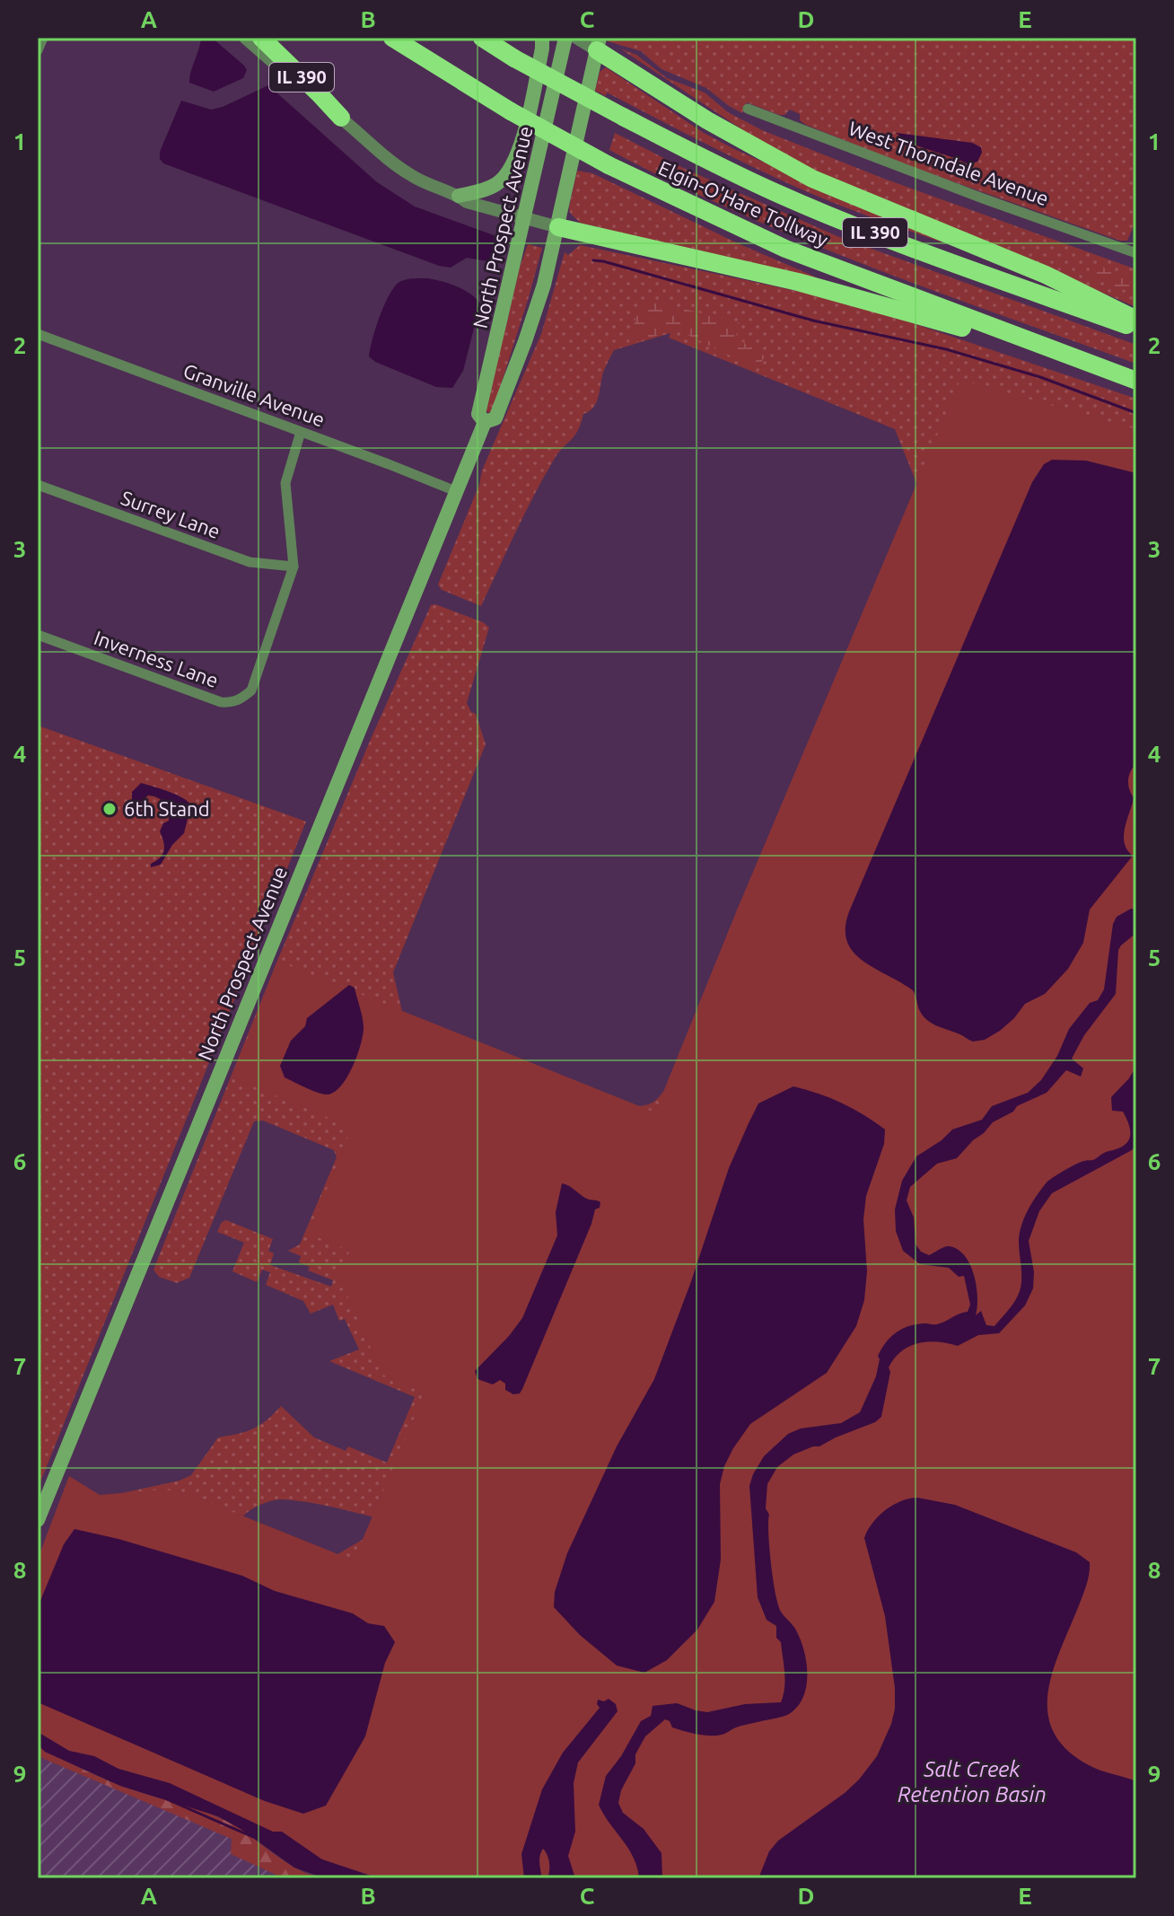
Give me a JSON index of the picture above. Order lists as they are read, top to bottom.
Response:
{
  "streets": {
    "highway": ["IL 390", "Elgin-O'Hare Tollway"],
    "main road": ["North Prospect Avenue"],
    "street": [
      "West Thorndale Avenue",
      "Granville Avenue",
      "Surrey Lane",
      "Inverness Lane"
    ]
  },
  "crossings": [
    ["North Prospect Avenue", "Granville Avenue"],
    ["Granville Avenue", "Inverness Lane"],
    ["Surrey Lane", "Inverness Lane"]
  ],
  "water": ["Salt Creek Retention Basin"],
  "places": ["6th Stand"],
  "grid": {
    "columns": [
      "A",
      "B",
      "C",
      "D",
      "E"
    ],
    "rows": [
      "1",
      "2",
      "3",
      "4",
      "5",
      "6",
      "7",
      "8",
      "9"
    ]
  }
}
